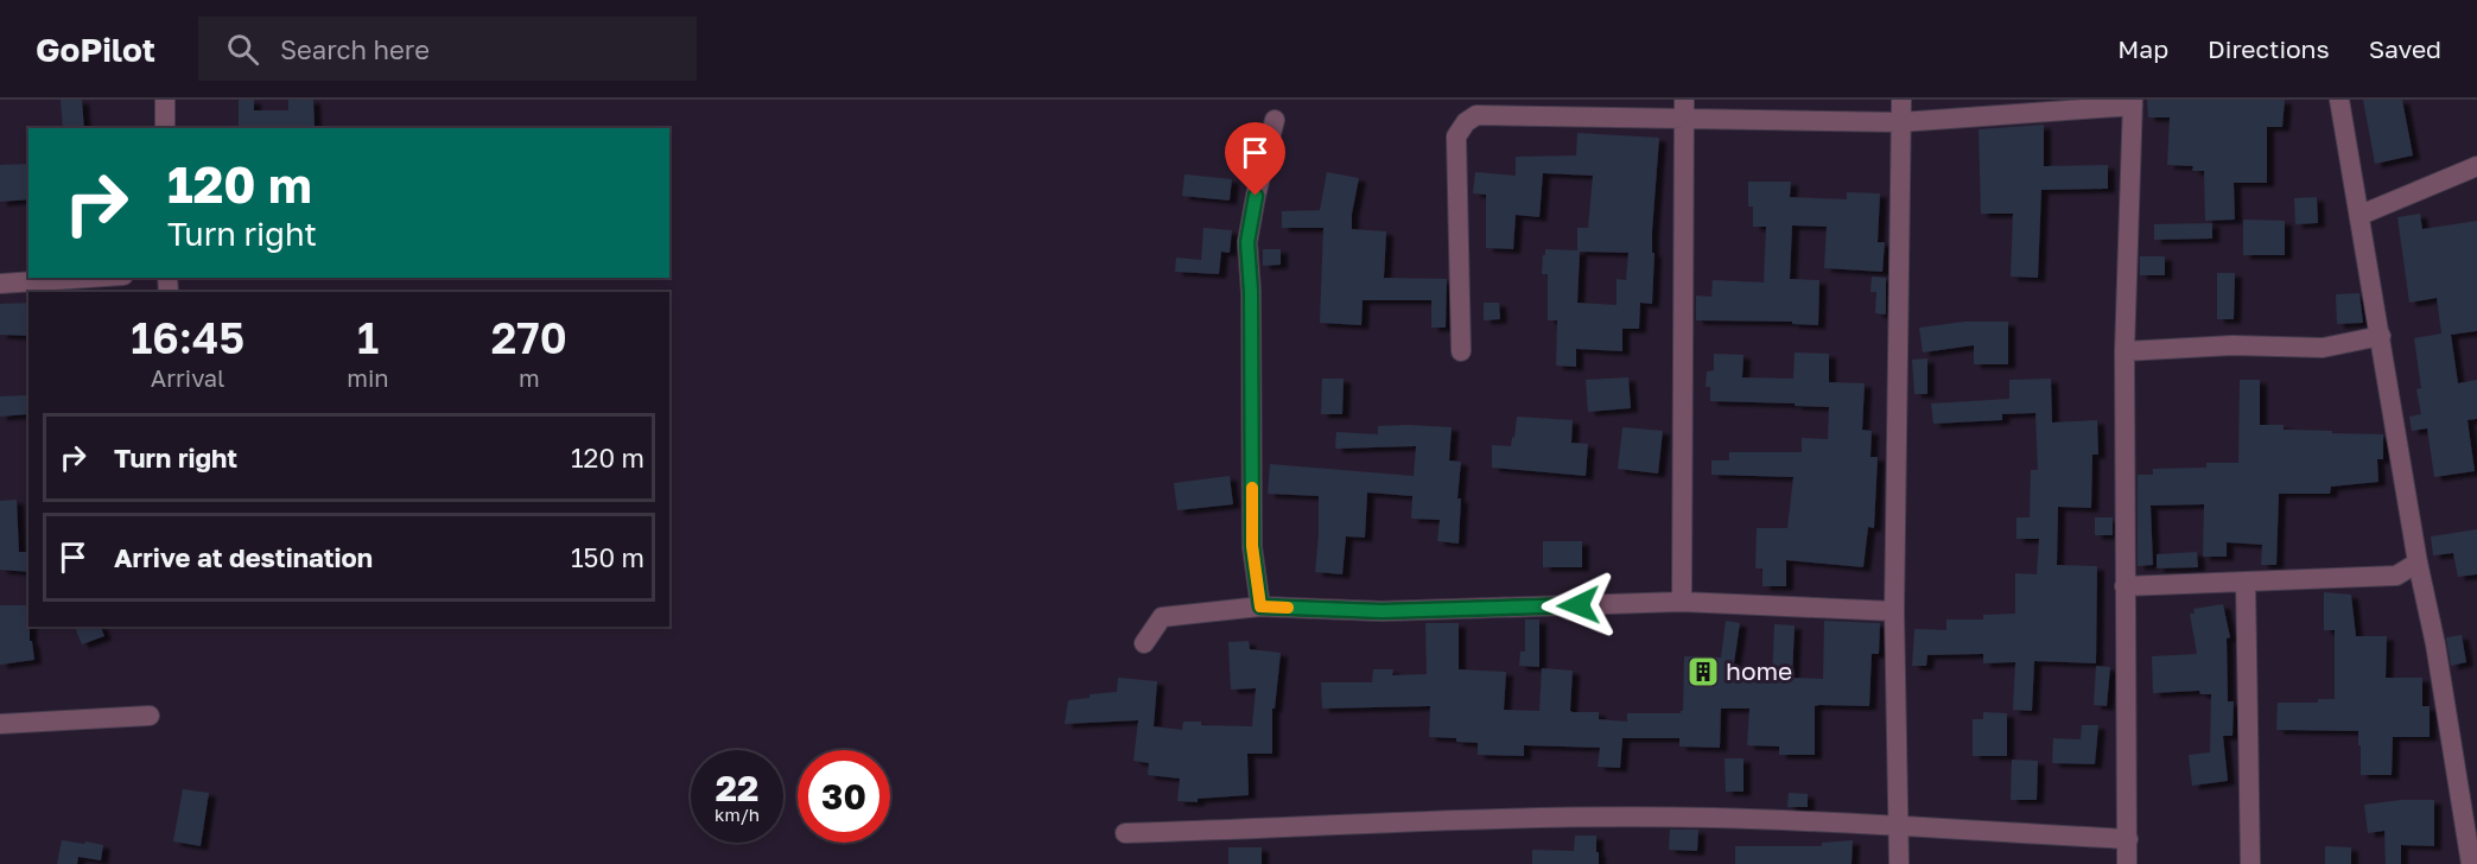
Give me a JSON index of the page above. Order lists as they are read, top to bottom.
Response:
{
  "places": {
    "building": ["home"]
  },
  "page": {
    "header": "GoPilot",
    "search": "Search here",
    "nav": ["Map", "Directions", "Saved"],
    "turn": ["120 m", "Turn right"],
    "eta": [
      "16:45",
      "Arrival",
      "1",
      "min",
      "270",
      "m"
    ],
    "list": [
      {
        "name": "Turn right",
        "value": "120 m"
      },
      {
        "name": "Arrive at destination",
        "value": "150 m"
      }
    ],
    "speed": "22 km/h",
    "limit": "30"
  }
}
